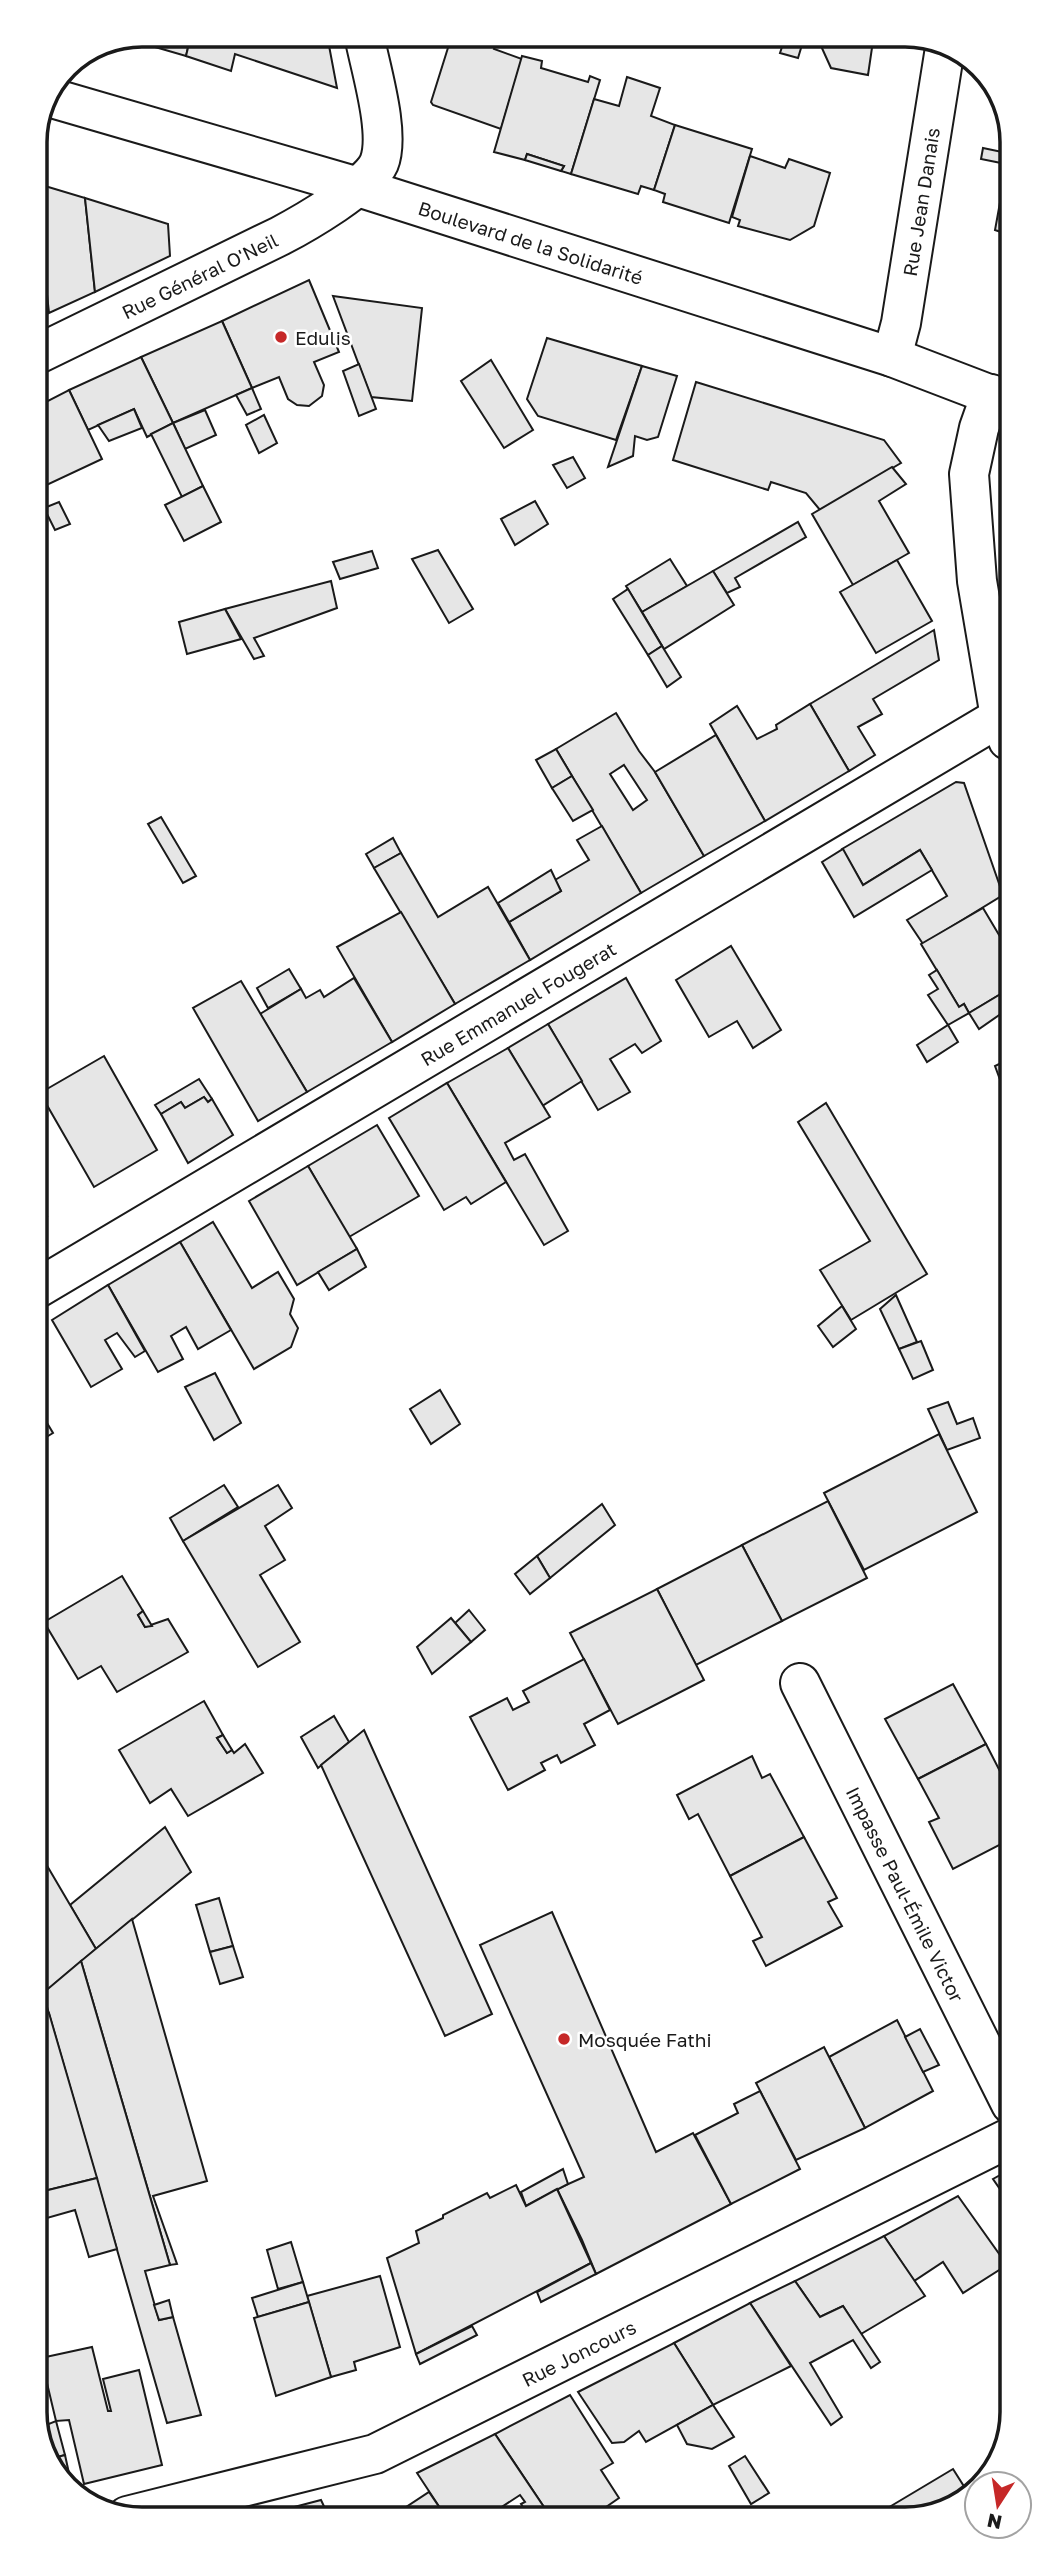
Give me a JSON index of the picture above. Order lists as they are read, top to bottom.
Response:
{
  "streets": {
    "street": [
      "Rue Jean Danais",
      "Boulevard de la Solidarité",
      "Rue Général O'Neil",
      "Rue Emmanuel Fougerat",
      "Impasse Paul-Émile Victor",
      "Rue Joncours"
    ]
  },
  "crossings": [
    ["Rue Jean Danais", "Boulevard de la Solidarité"],
    ["Boulevard de la Solidarité", "Rue Général O'Neil"]
  ],
  "places": ["Edulis", "Mosquée Fathi"],
  "north": "bottom"
}
